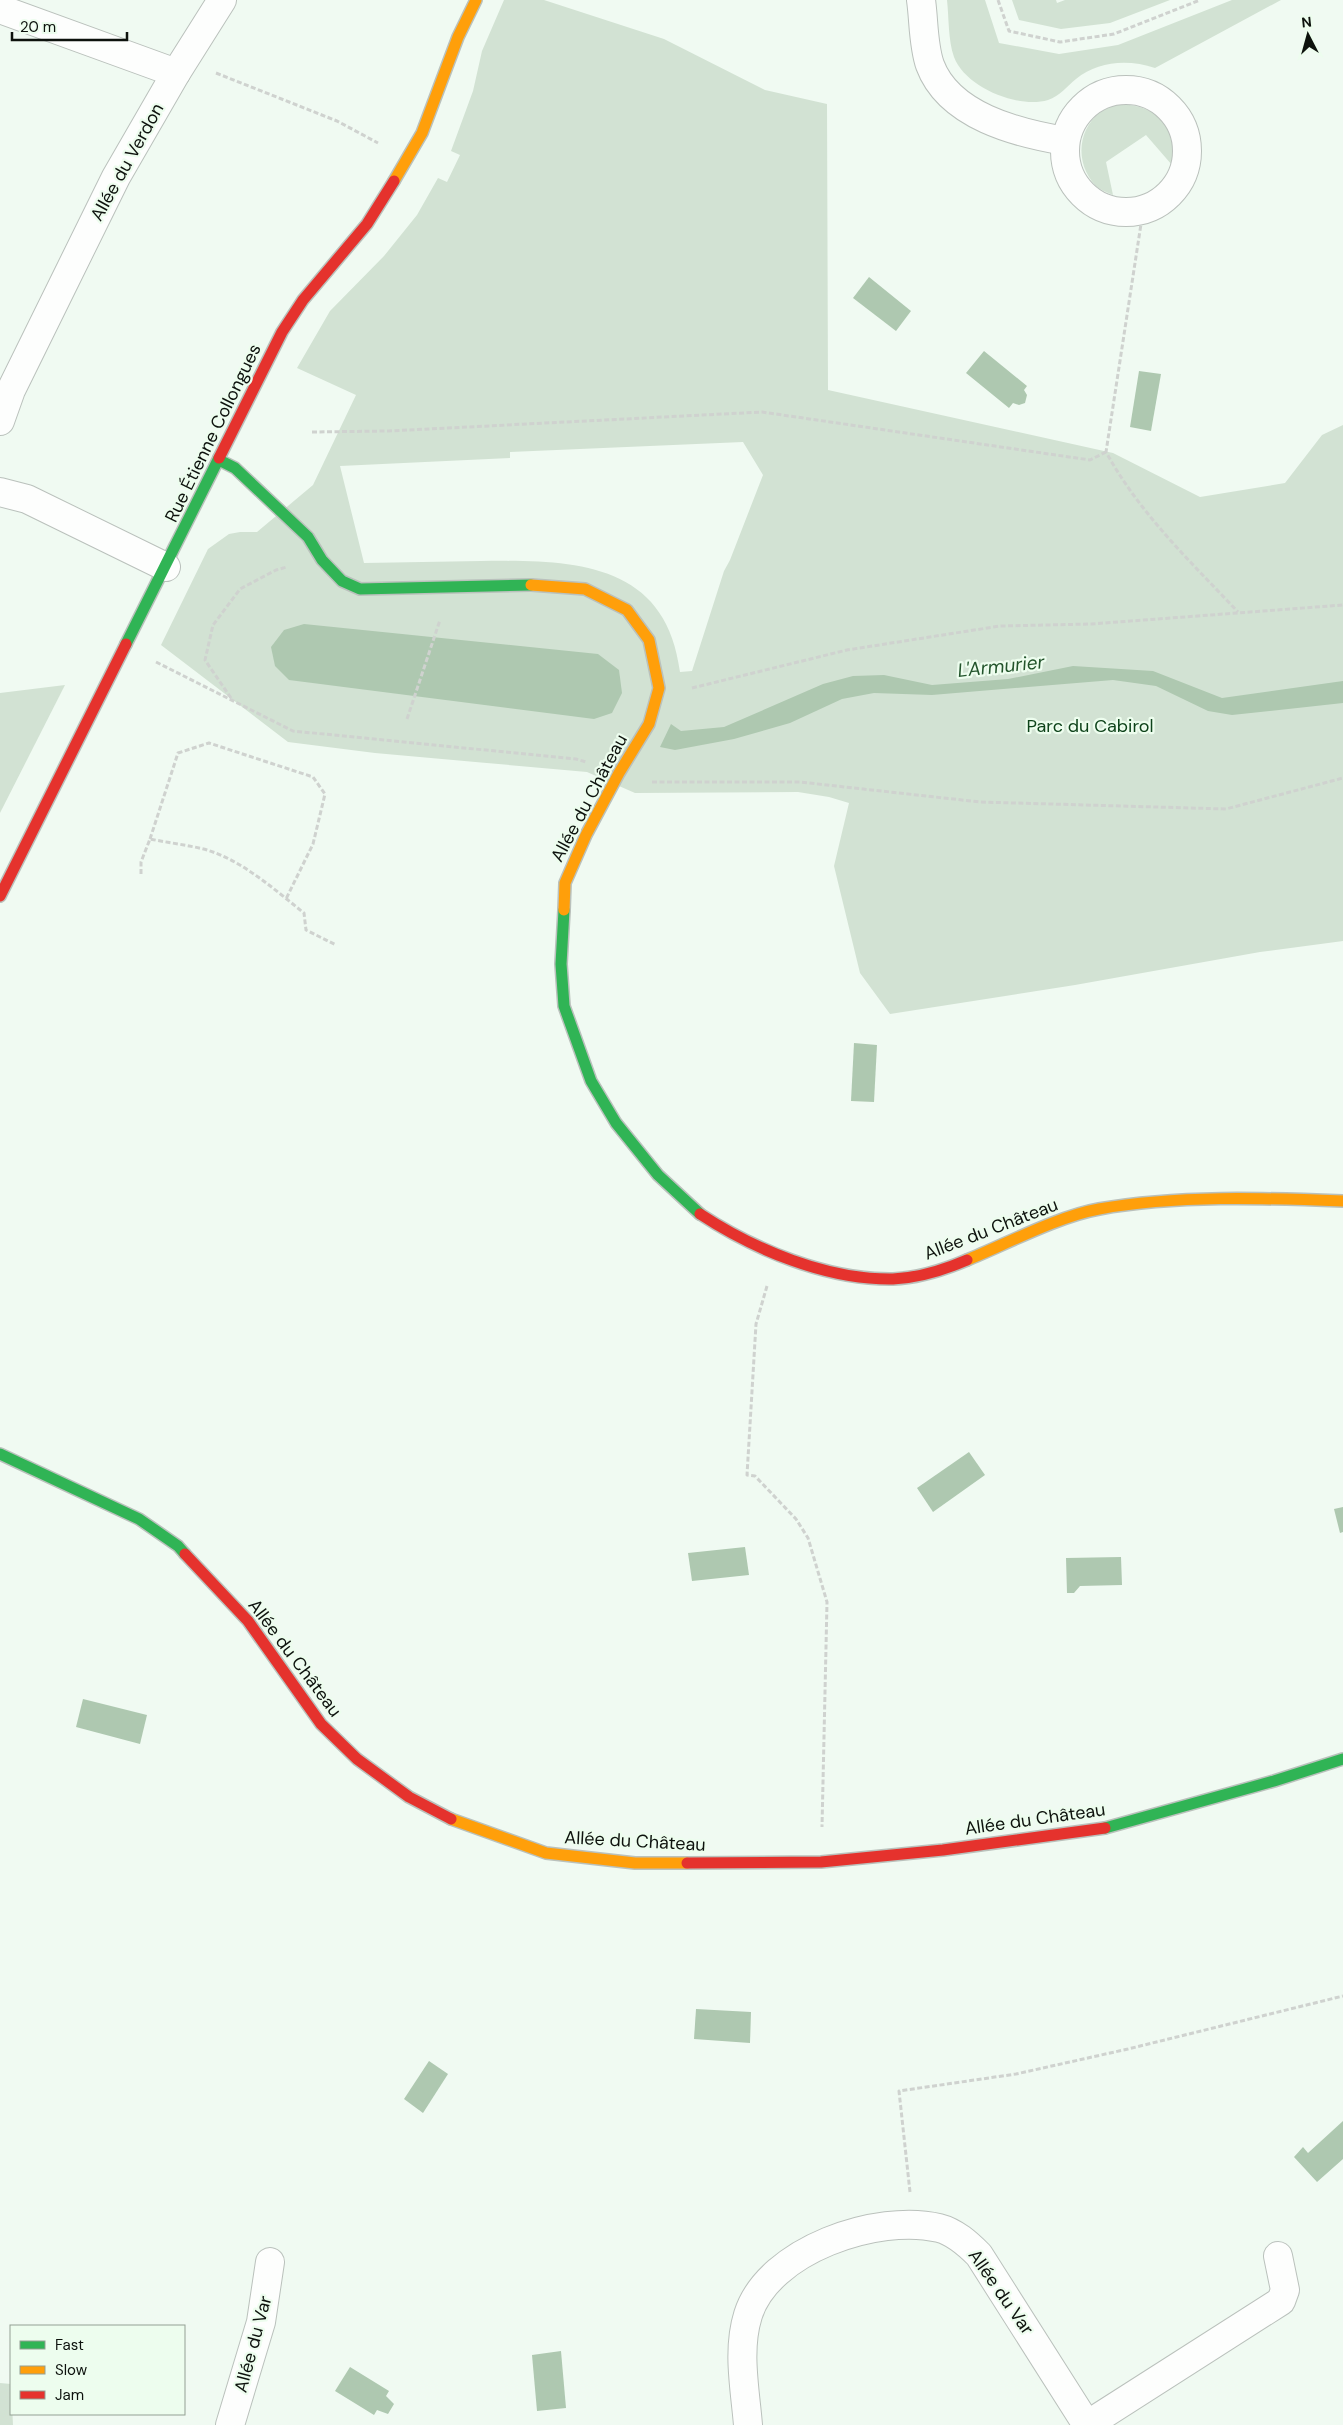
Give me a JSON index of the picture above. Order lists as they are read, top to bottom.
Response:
{
  "streets": {
    "street": [
      "Allée du Verdon",
      "Rue Étienne Collongues",
      "Allée du Château",
      "Allée du Var"
    ]
  },
  "crossings": [
    ["Rue Étienne Collongues", "Allée du Château"]
  ],
  "water": ["L'Armurier"],
  "parks": ["Parc du Cabirol"],
  "legend": ["Fast", "Slow", "Jam"],
  "scale_bar": "20 m",
  "north": "top"
}
